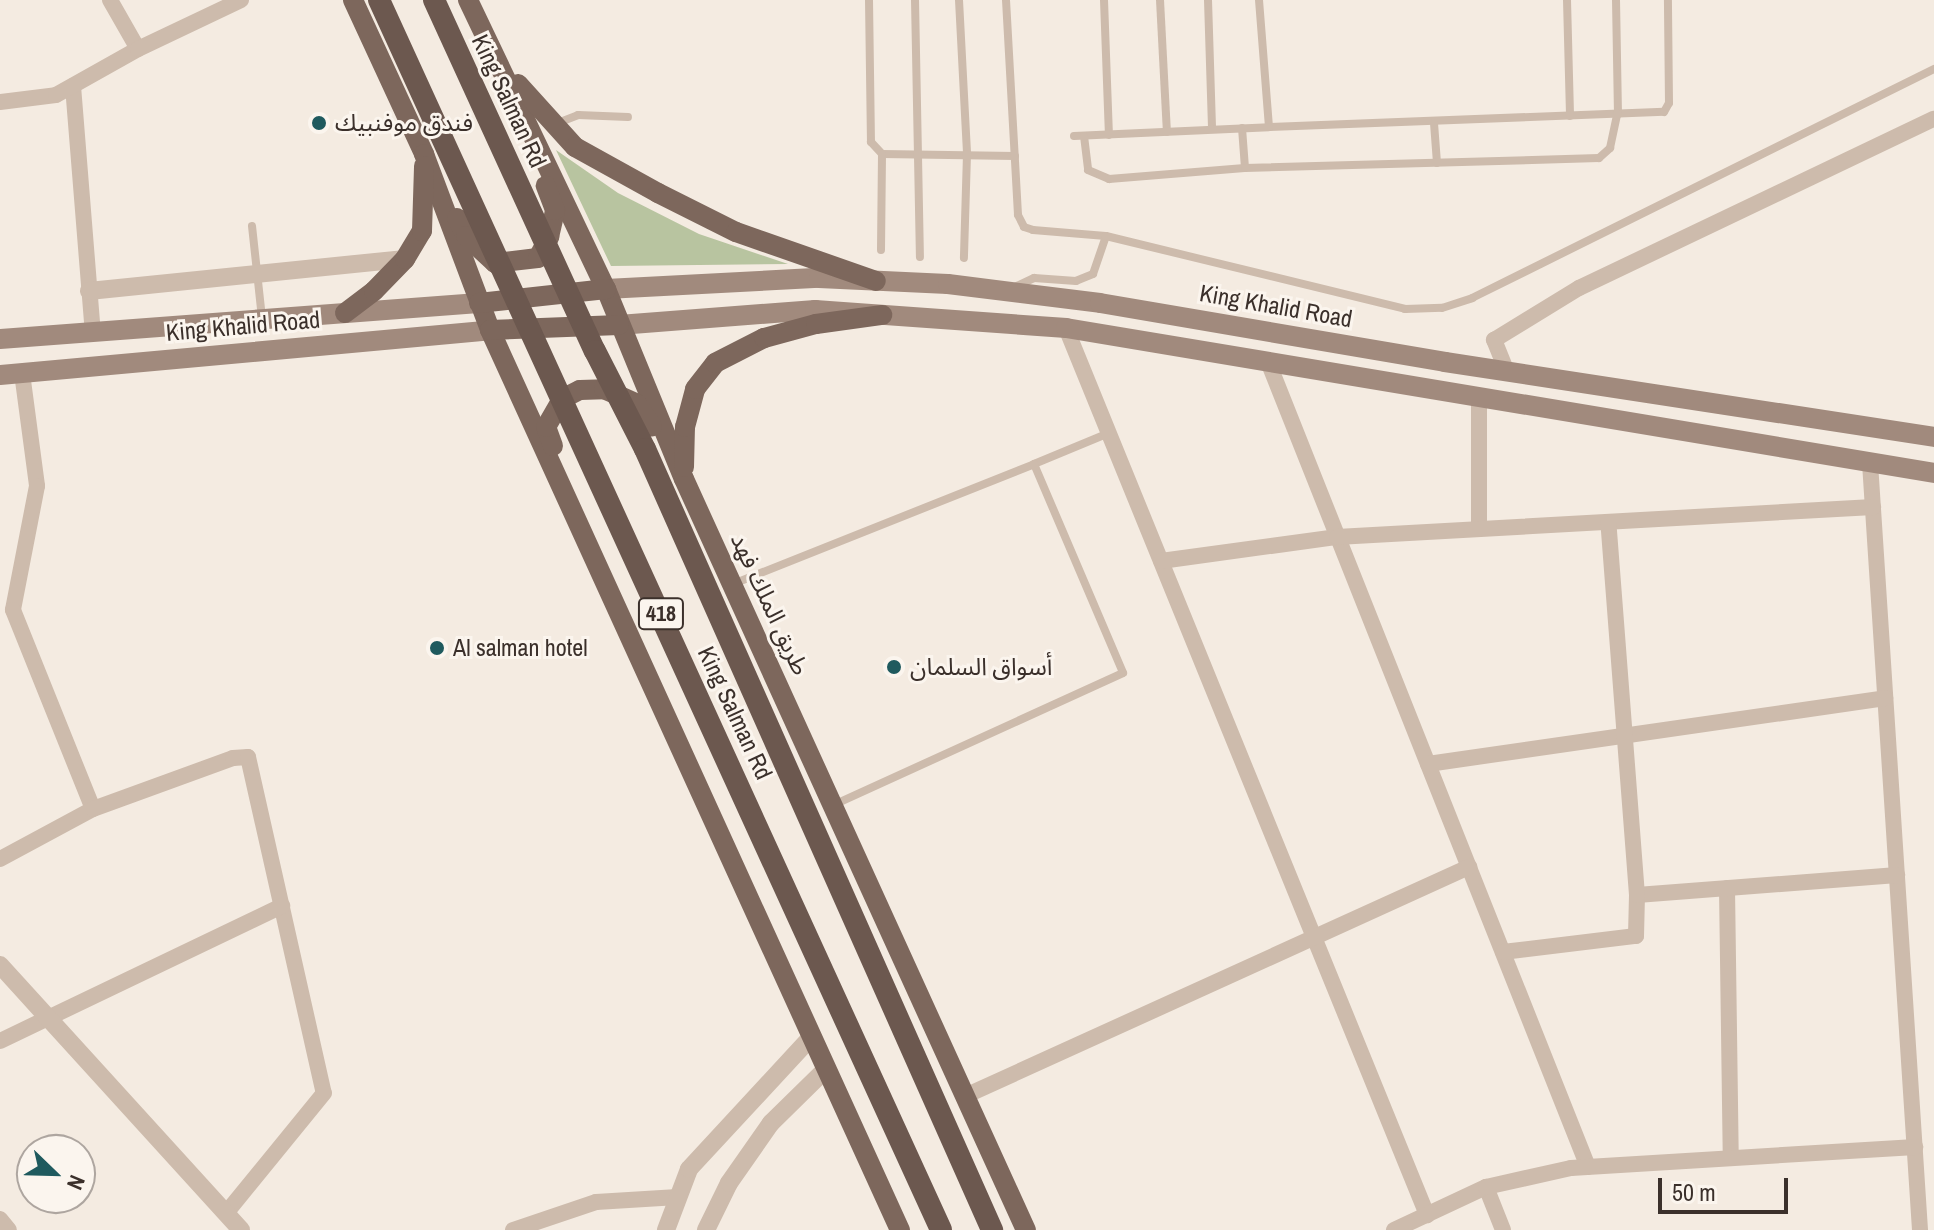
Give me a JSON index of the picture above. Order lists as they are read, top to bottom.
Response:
{
  "streets": {
    "highway": ["King Salman Rd", "418"],
    "main road": ["King Khalid Road", "طريق الملك فهد"]
  },
  "crossings": [
    ["King Khalid Road", "طريق الملك فهد"]
  ],
  "places": ["فندق موفنبيك", "Al salman hotel", "أسواق السلمان"],
  "scale_bar": "50 m",
  "north": "bottom right"
}
